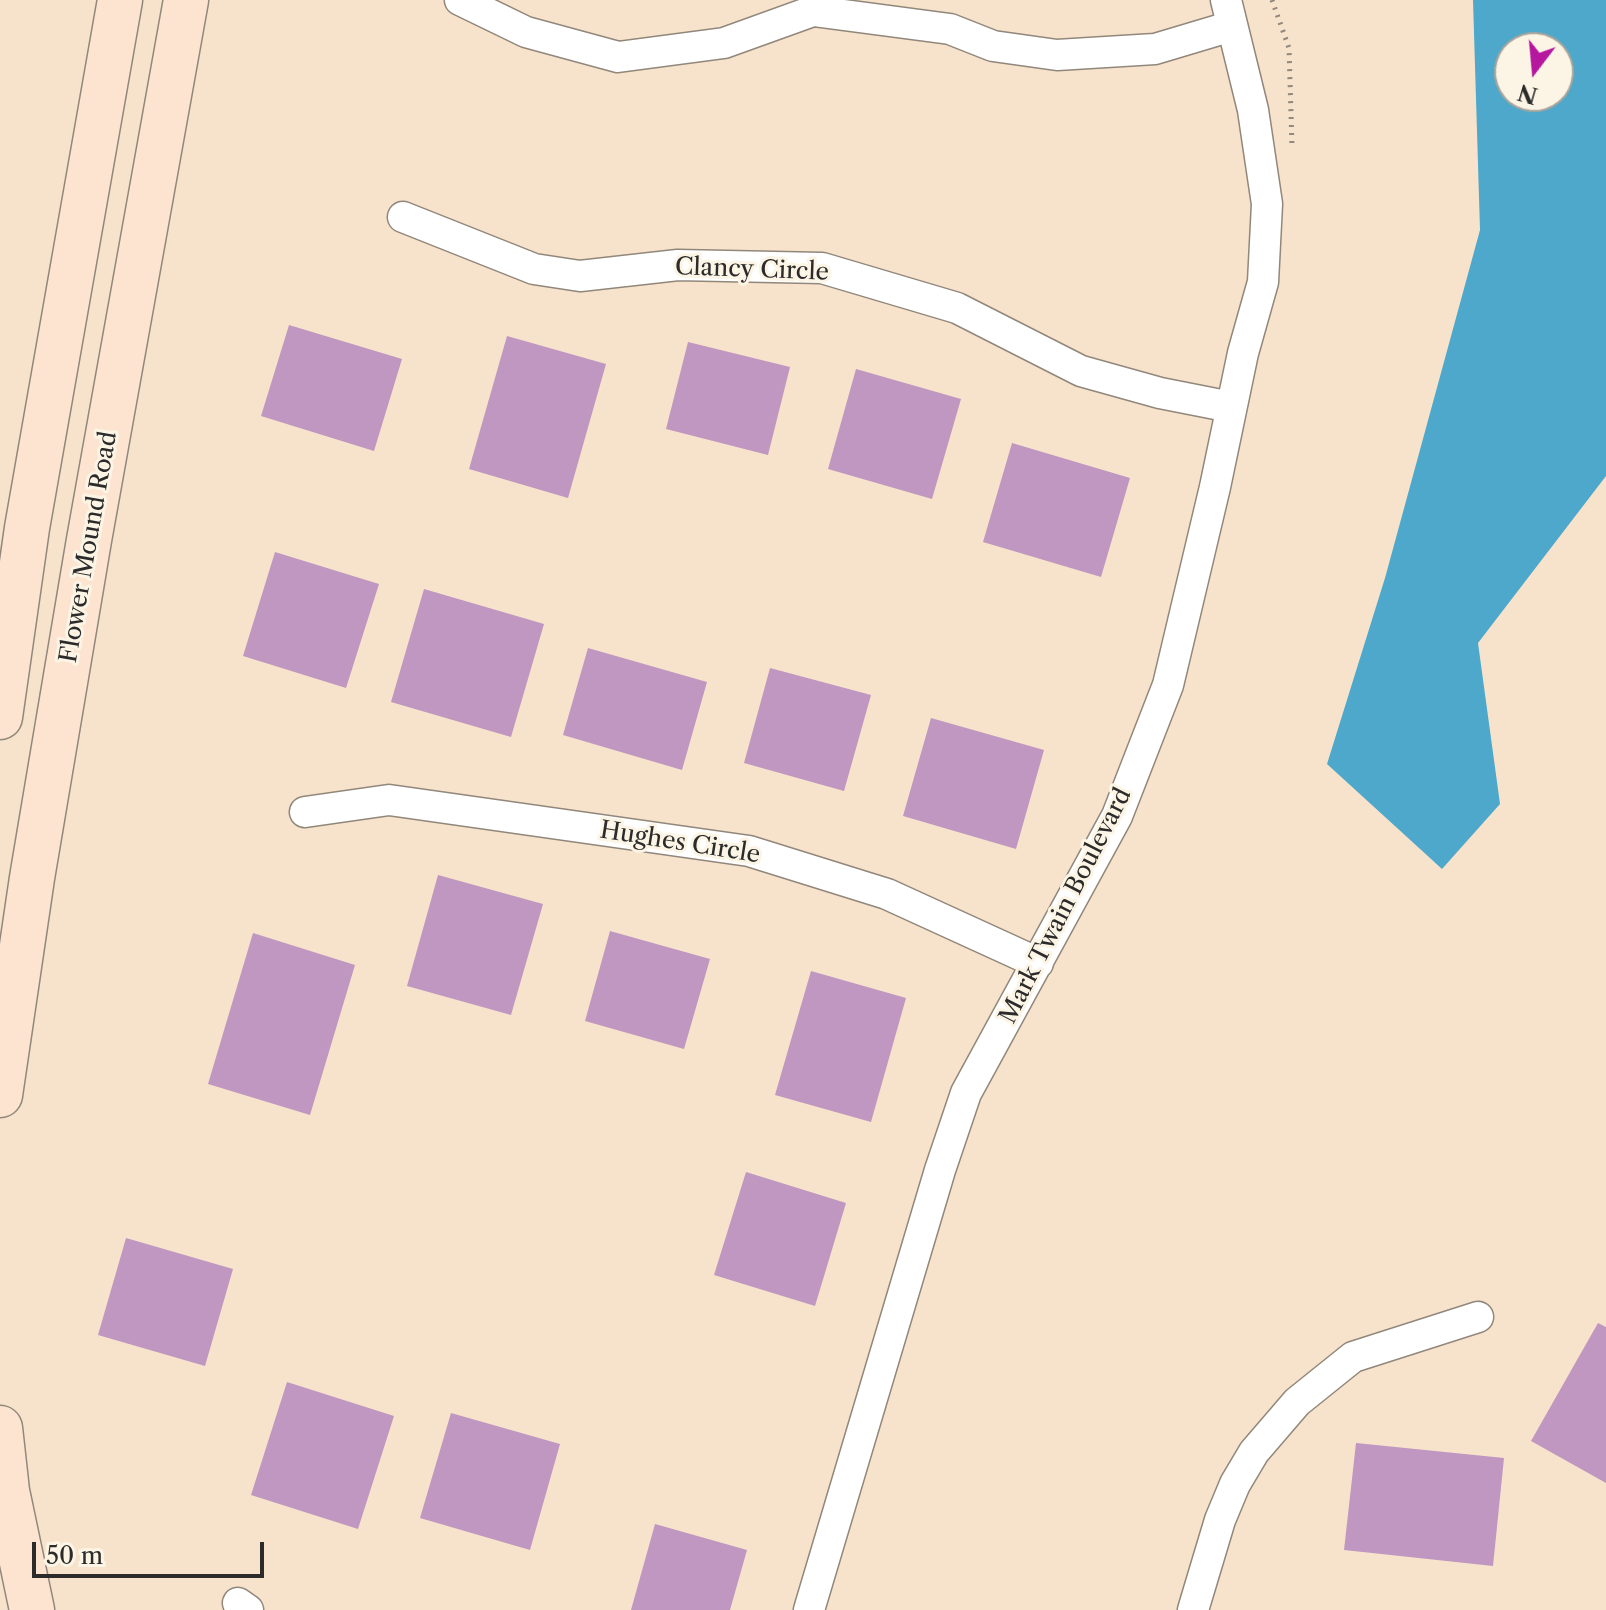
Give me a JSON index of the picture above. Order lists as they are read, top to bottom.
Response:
{
  "streets": {
    "main road": ["Flower Mound Road"],
    "street": ["Clancy Circle", "Hughes Circle", "Mark Twain Boulevard"]
  },
  "crossings": [
    ["Clancy Circle", "Mark Twain Boulevard"],
    ["Hughes Circle", "Mark Twain Boulevard"]
  ],
  "scale_bar": "50 m",
  "north": "bottom"
}
